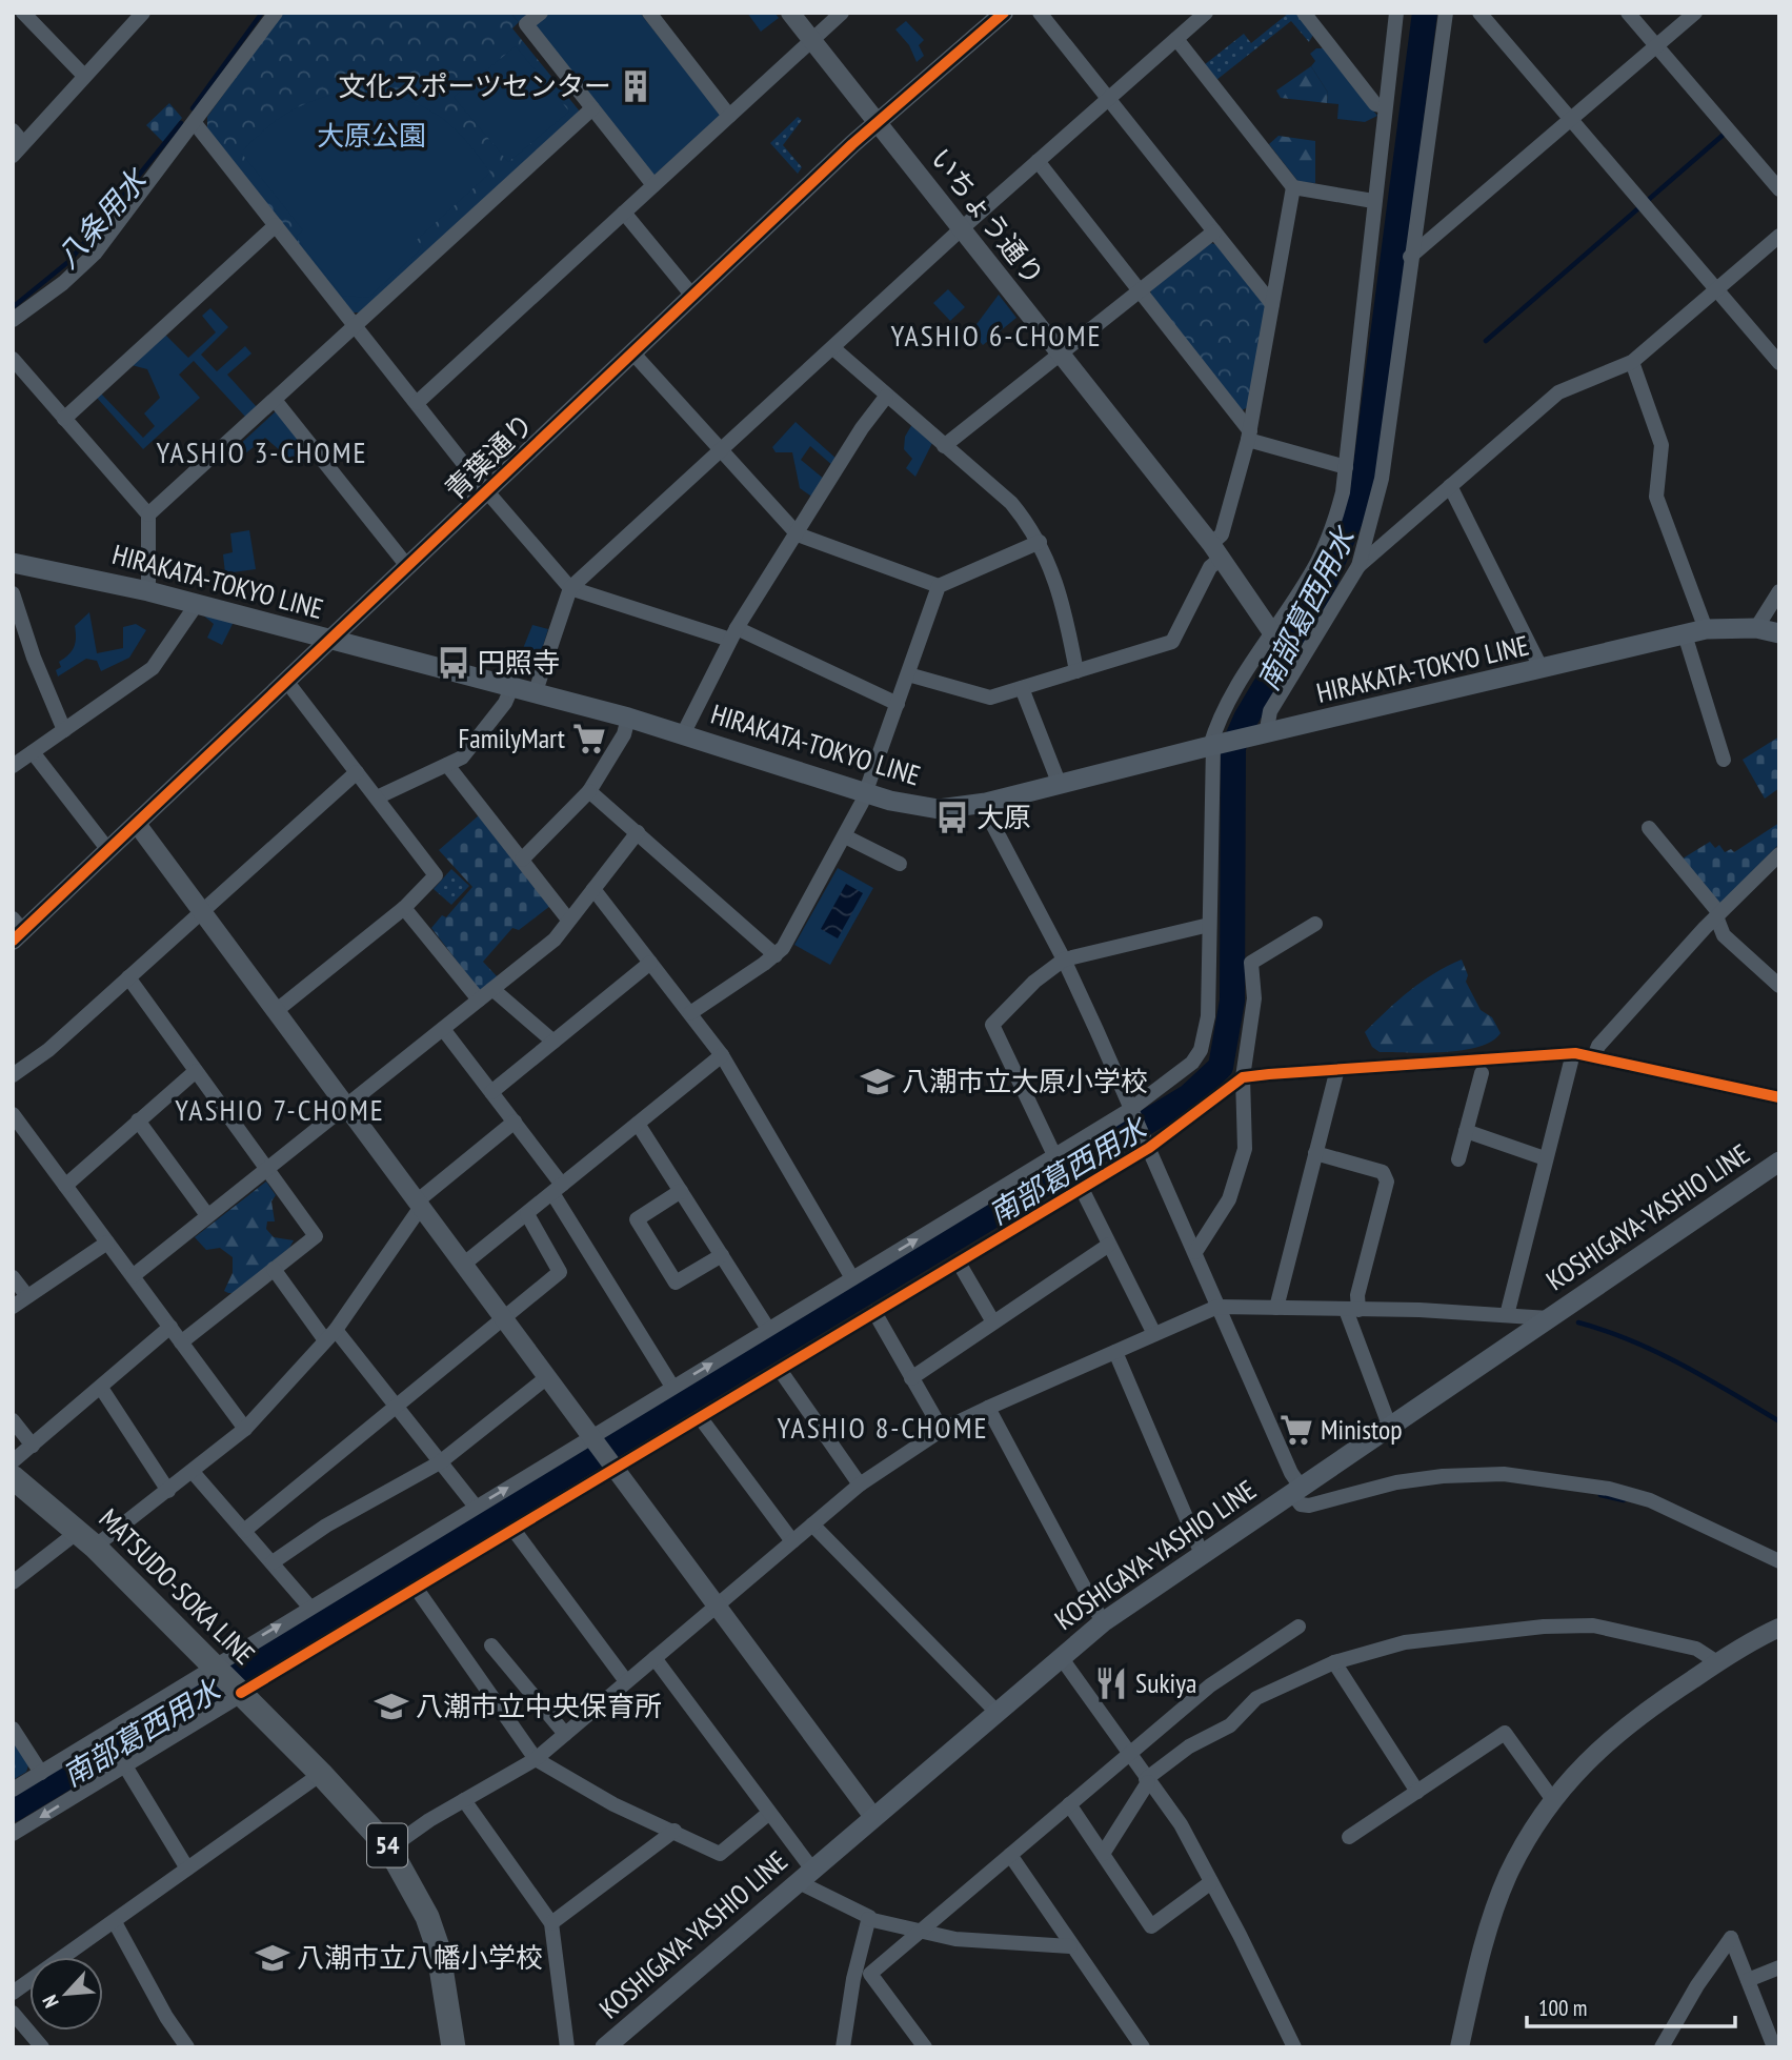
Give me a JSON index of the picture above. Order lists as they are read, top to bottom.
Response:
{
  "streets": {
    "main road": [
      "HIRAKATA-TOKYO LINE",
      "KOSHIGAYA-YASHIO LINE",
      "MATSUDO-SOKA LINE",
      "54"
    ],
    "street": ["いちょう通り", "青葉通り"]
  },
  "crossings": [
    ["いちょう通り", "青葉通り"],
    ["青葉通り", "HIRAKATA-TOKYO LINE"]
  ],
  "districts": [
    "YASHIO 6-CHOME",
    "YASHIO 3-CHOME",
    "YASHIO 7-CHOME",
    "YASHIO 8-CHOME"
  ],
  "water": ["八条用水", "南部葛西用水"],
  "parks": ["大原公園"],
  "places": {
    "building": ["文化スポーツセンター"],
    "bus stop": ["円照寺", "大原"],
    "supermarket": ["FamilyMart", "Ministop"],
    "school or university": ["八潮市立大原小学校", "八潮市立中央保育所", "八潮市立八幡小学校"],
    "restaurant": ["Sukiya"]
  },
  "scale_bar": "100 m",
  "north": "bottom left"
}
